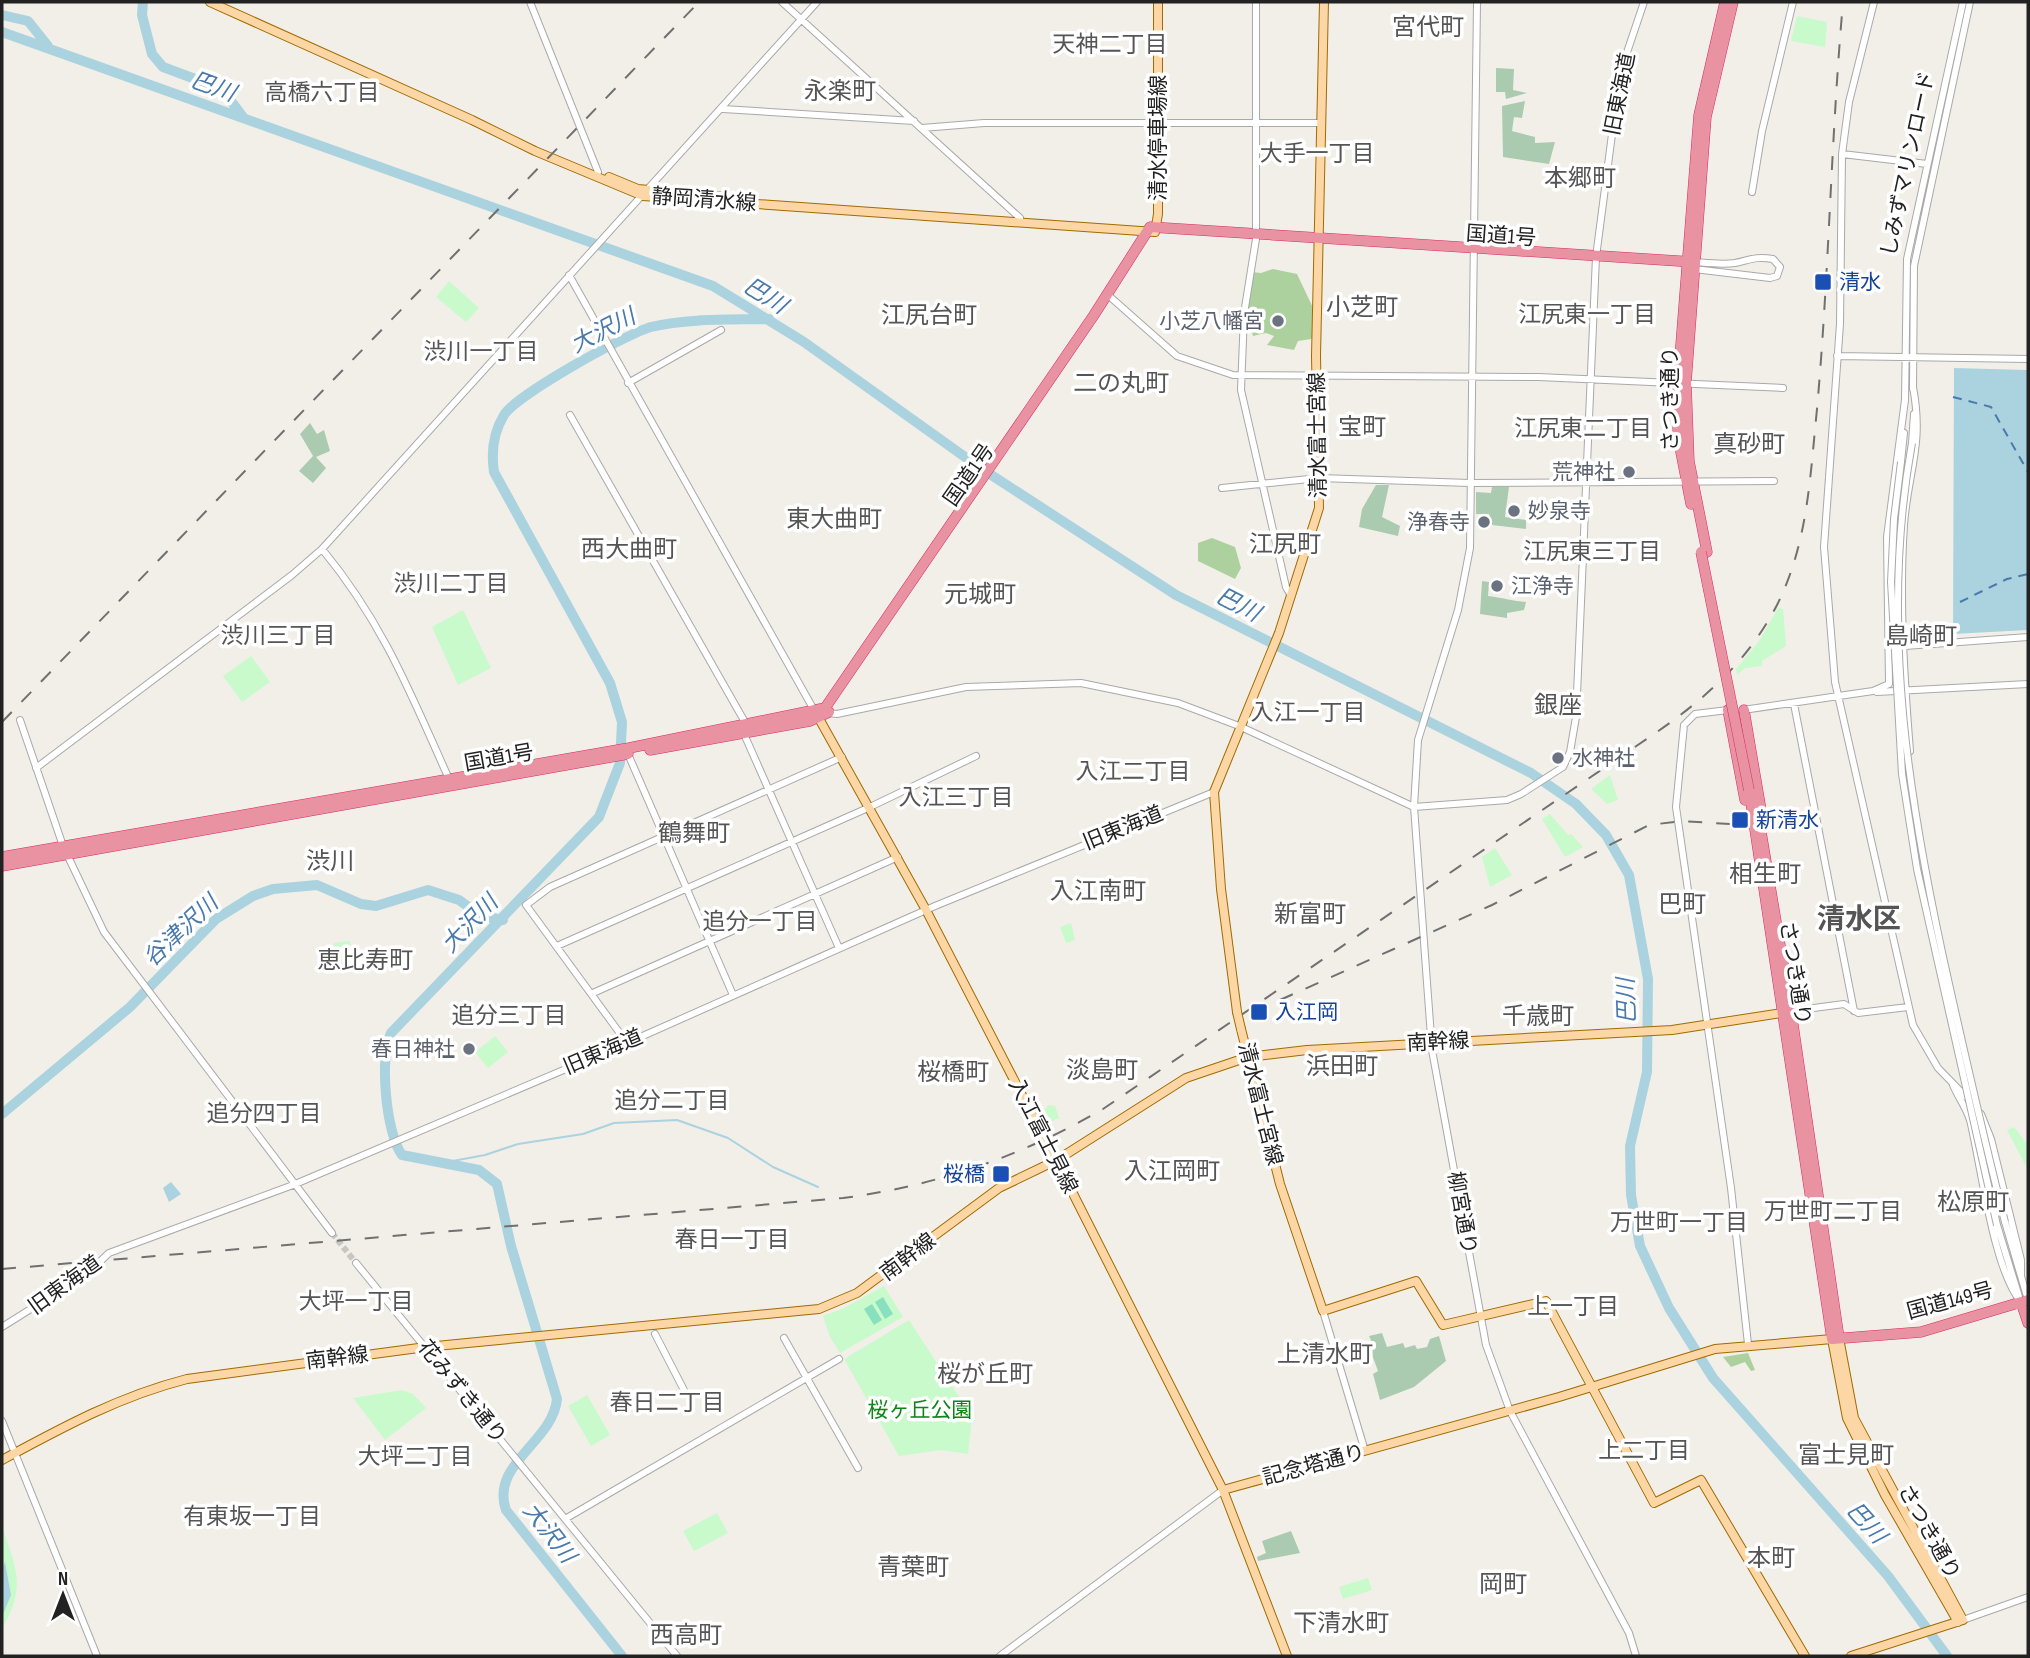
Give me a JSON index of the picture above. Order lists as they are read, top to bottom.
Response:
{
  "streets": {
    "highway": ["国道1号", "さつき通り", "国道149号"],
    "main road": [
      "清水停車場線",
      "静岡清水線",
      "清水富士宮線",
      "南幹線",
      "入江富士見線",
      "記念塔通り"
    ],
    "street": [
      "旧東海道",
      "しみずマリンロード",
      "柳宮通り",
      "花みずき通り"
    ]
  },
  "crossings": [
    ["旧東海道", "国道1号"],
    ["旧東海道", "清水富士宮線"],
    ["旧東海道", "入江富士見線"],
    ["旧東海道", "柳宮通り"],
    ["清水停車場線", "静岡清水線"],
    ["清水停車場線", "国道1号"],
    ["しみずマリンロード", "国道149号"],
    ["静岡清水線", "国道1号"],
    ["国道1号", "さつき通り"],
    ["国道1号", "清水富士宮線"],
    ["国道1号", "入江富士見線"],
    ["国道1号", "柳宮通り"],
    ["さつき通り", "南幹線"],
    ["さつき通り", "国道149号"],
    ["清水富士宮線", "南幹線"],
    ["南幹線", "入江富士見線"],
    ["南幹線", "柳宮通り"],
    ["南幹線", "花みずき通り"],
    ["入江富士見線", "記念塔通り"],
    ["柳宮通り", "記念塔通り"]
  ],
  "districts": [
    "宮代町",
    "天神二丁目",
    "永楽町",
    "高橋六丁目",
    "大手一丁目",
    "本郷町",
    "小芝町",
    "江尻台町",
    "江尻東一丁目",
    "渋川一丁目",
    "二の丸町",
    "宝町",
    "江尻東二丁目",
    "真砂町",
    "東大曲町",
    "江尻町",
    "西大曲町",
    "江尻東三丁目",
    "渋川二丁目",
    "元城町",
    "渋川三丁目",
    "島崎町",
    "銀座",
    "入江一丁目",
    "入江二丁目",
    "入江三丁目",
    "鶴舞町",
    "渋川",
    "相生町",
    "入江南町",
    "巴町",
    "新富町",
    "清水区",
    "追分一丁目",
    "恵比寿町",
    "追分三丁目",
    "千歳町",
    "浜田町",
    "淡島町",
    "桜橋町",
    "追分二丁目",
    "追分四丁目",
    "入江岡町",
    "松原町",
    "万世町二丁目",
    "万世町一丁目",
    "春日一丁目",
    "大坪一丁目",
    "上一丁目",
    "上清水町",
    "桜が丘町",
    "春日二丁目",
    "上二丁目",
    "富士見町",
    "大坪二丁目",
    "有東坂一丁目",
    "本町",
    "青葉町",
    "岡町",
    "下清水町",
    "西高町"
  ],
  "water": ["巴川", "大沢川", "谷津沢川"],
  "parks": ["桜ヶ丘公園"],
  "places": {
    "transit": [
      "清水",
      "新清水",
      "入江岡",
      "桜橋"
    ],
    "other": [
      "小芝八幡宮",
      "荒神社",
      "妙泉寺",
      "浄春寺",
      "江浄寺",
      "水神社",
      "春日神社"
    ]
  },
  "north": "top"
}
